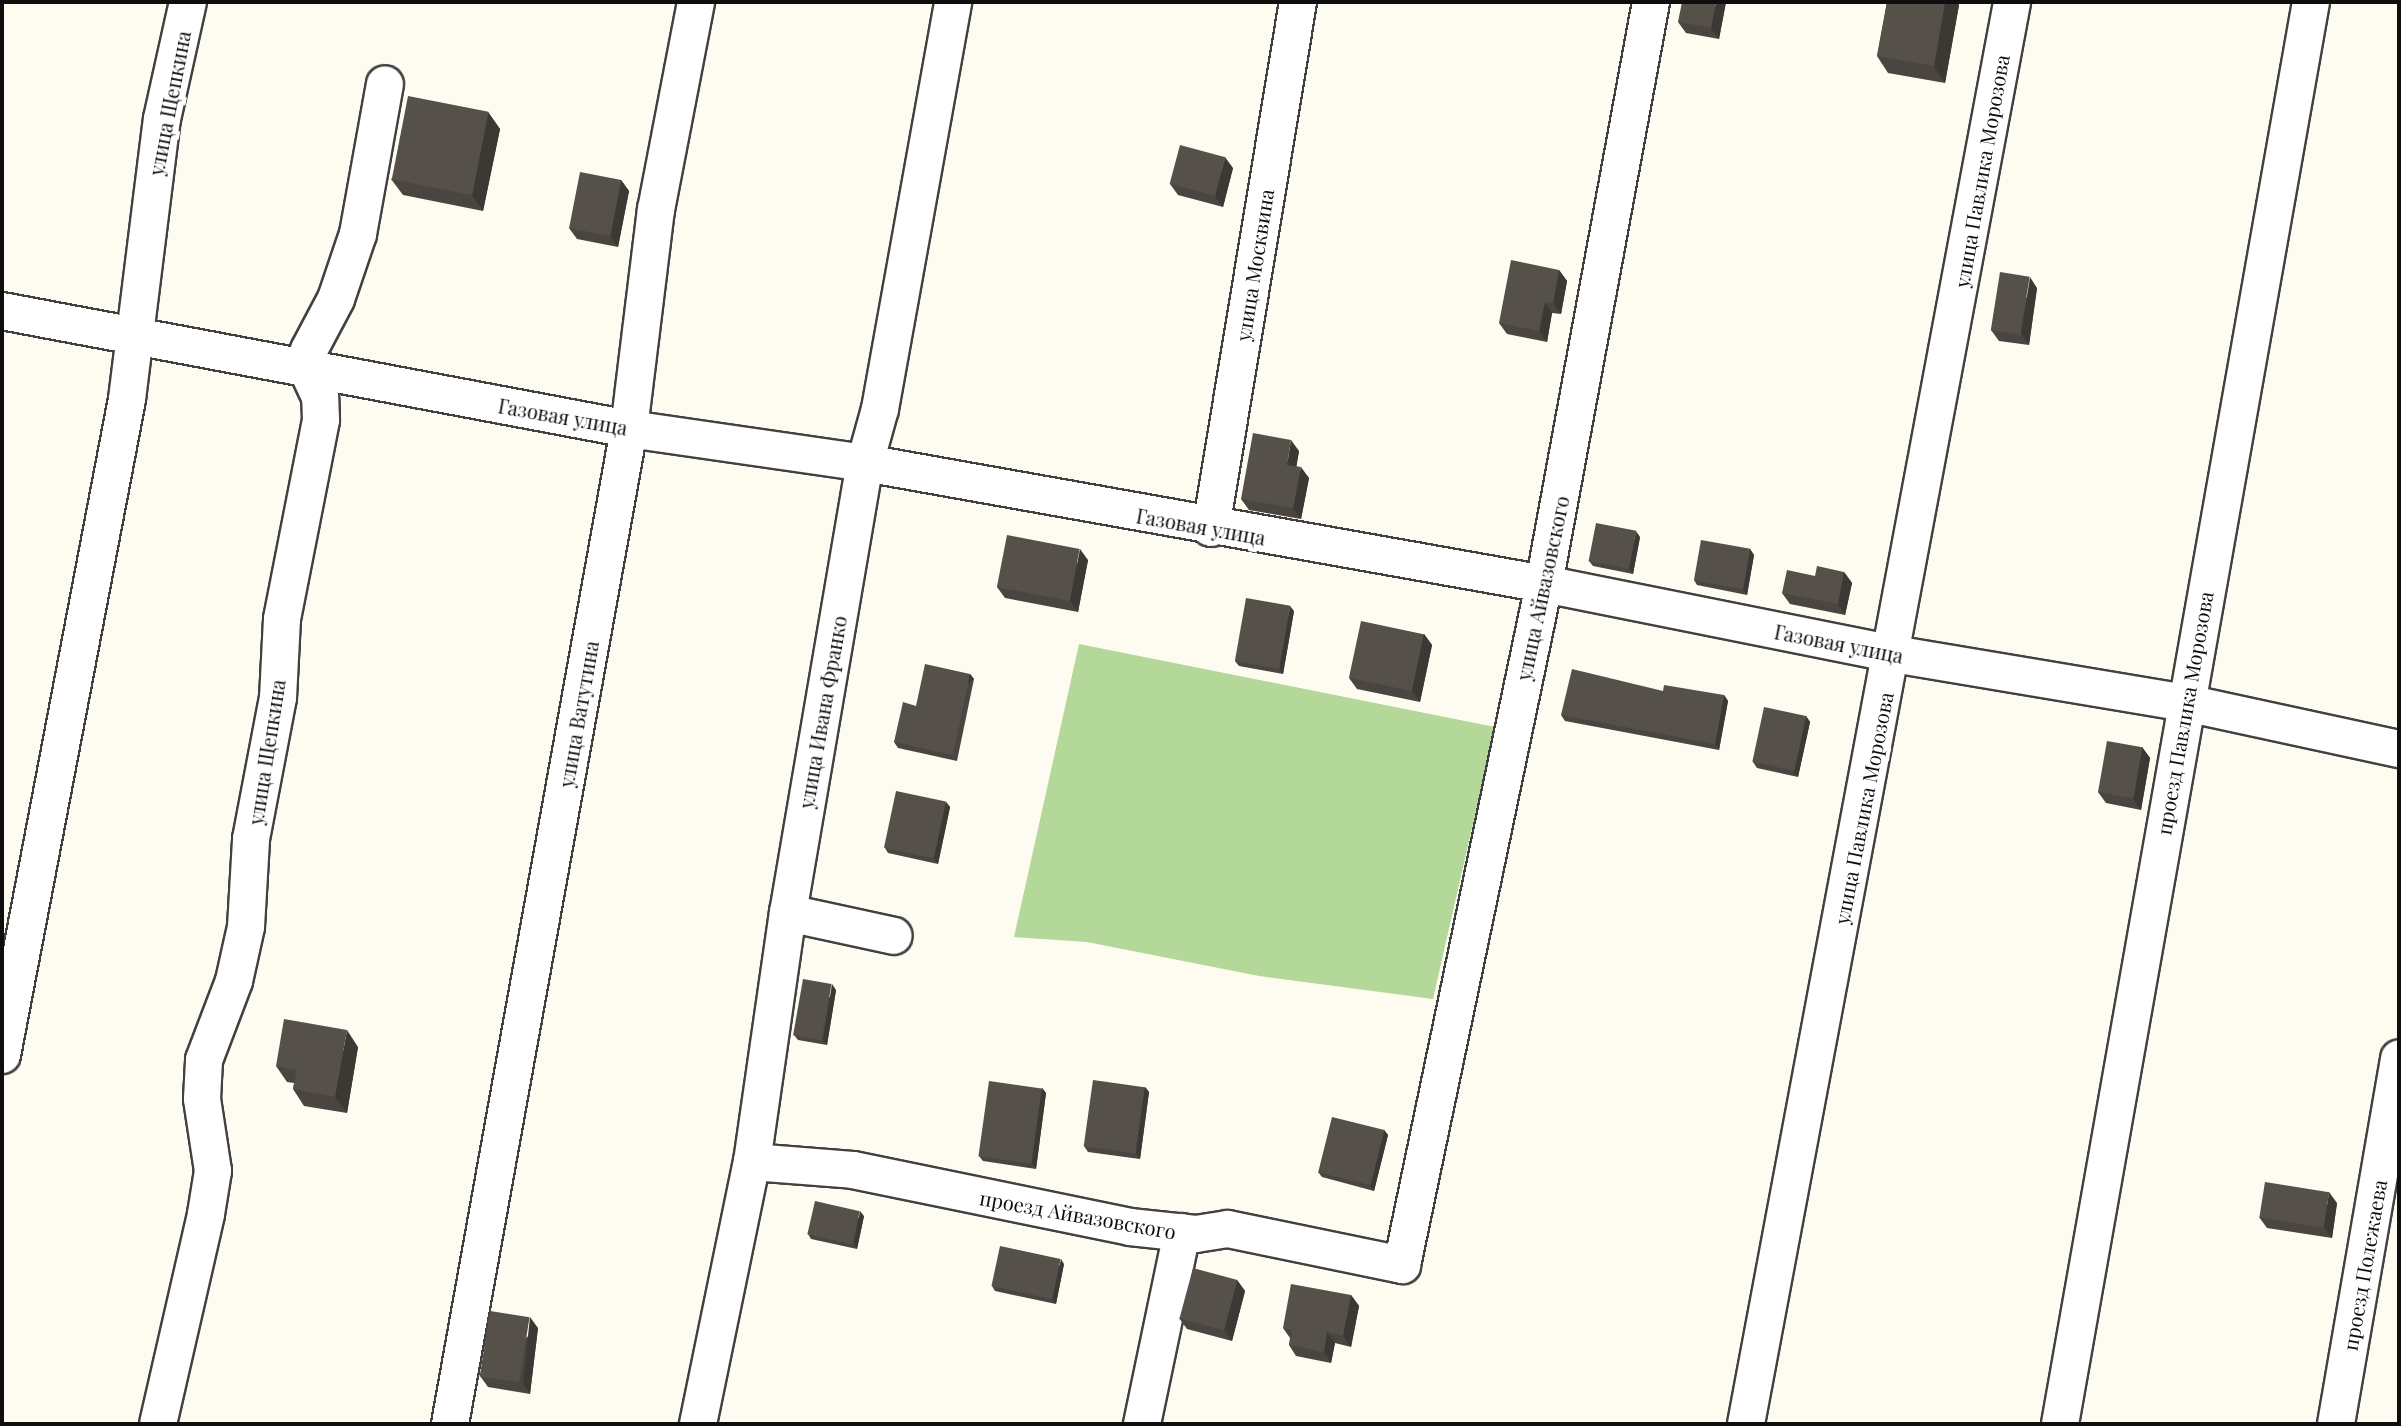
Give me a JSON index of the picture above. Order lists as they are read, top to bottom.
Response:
{
  "streets": {
    "street": [
      "улица Щепкина",
      "улица Павлика Морозова",
      "улица Москвина",
      "Газовая улица",
      "улица Айвазовского",
      "улица Ивана Франко",
      "проезд Павлика Морозова",
      "улица Ватутина",
      "проезд Айвазовского",
      "проезд Полежаева"
    ]
  },
  "crossings": [
    ["улица Щепкина", "Газовая улица"],
    ["улица Павлика Морозова", "Газовая улица"],
    ["улица Москвина", "Газовая улица"],
    ["Газовая улица", "улица Айвазовского"],
    ["Газовая улица", "улица Ивана Франко"],
    ["Газовая улица", "проезд Павлика Морозова"],
    ["Газовая улица", "улица Ватутина"],
    ["улица Айвазовского", "проезд Айвазовского"],
    ["улица Ивана Франко", "проезд Айвазовского"]
  ]
}
